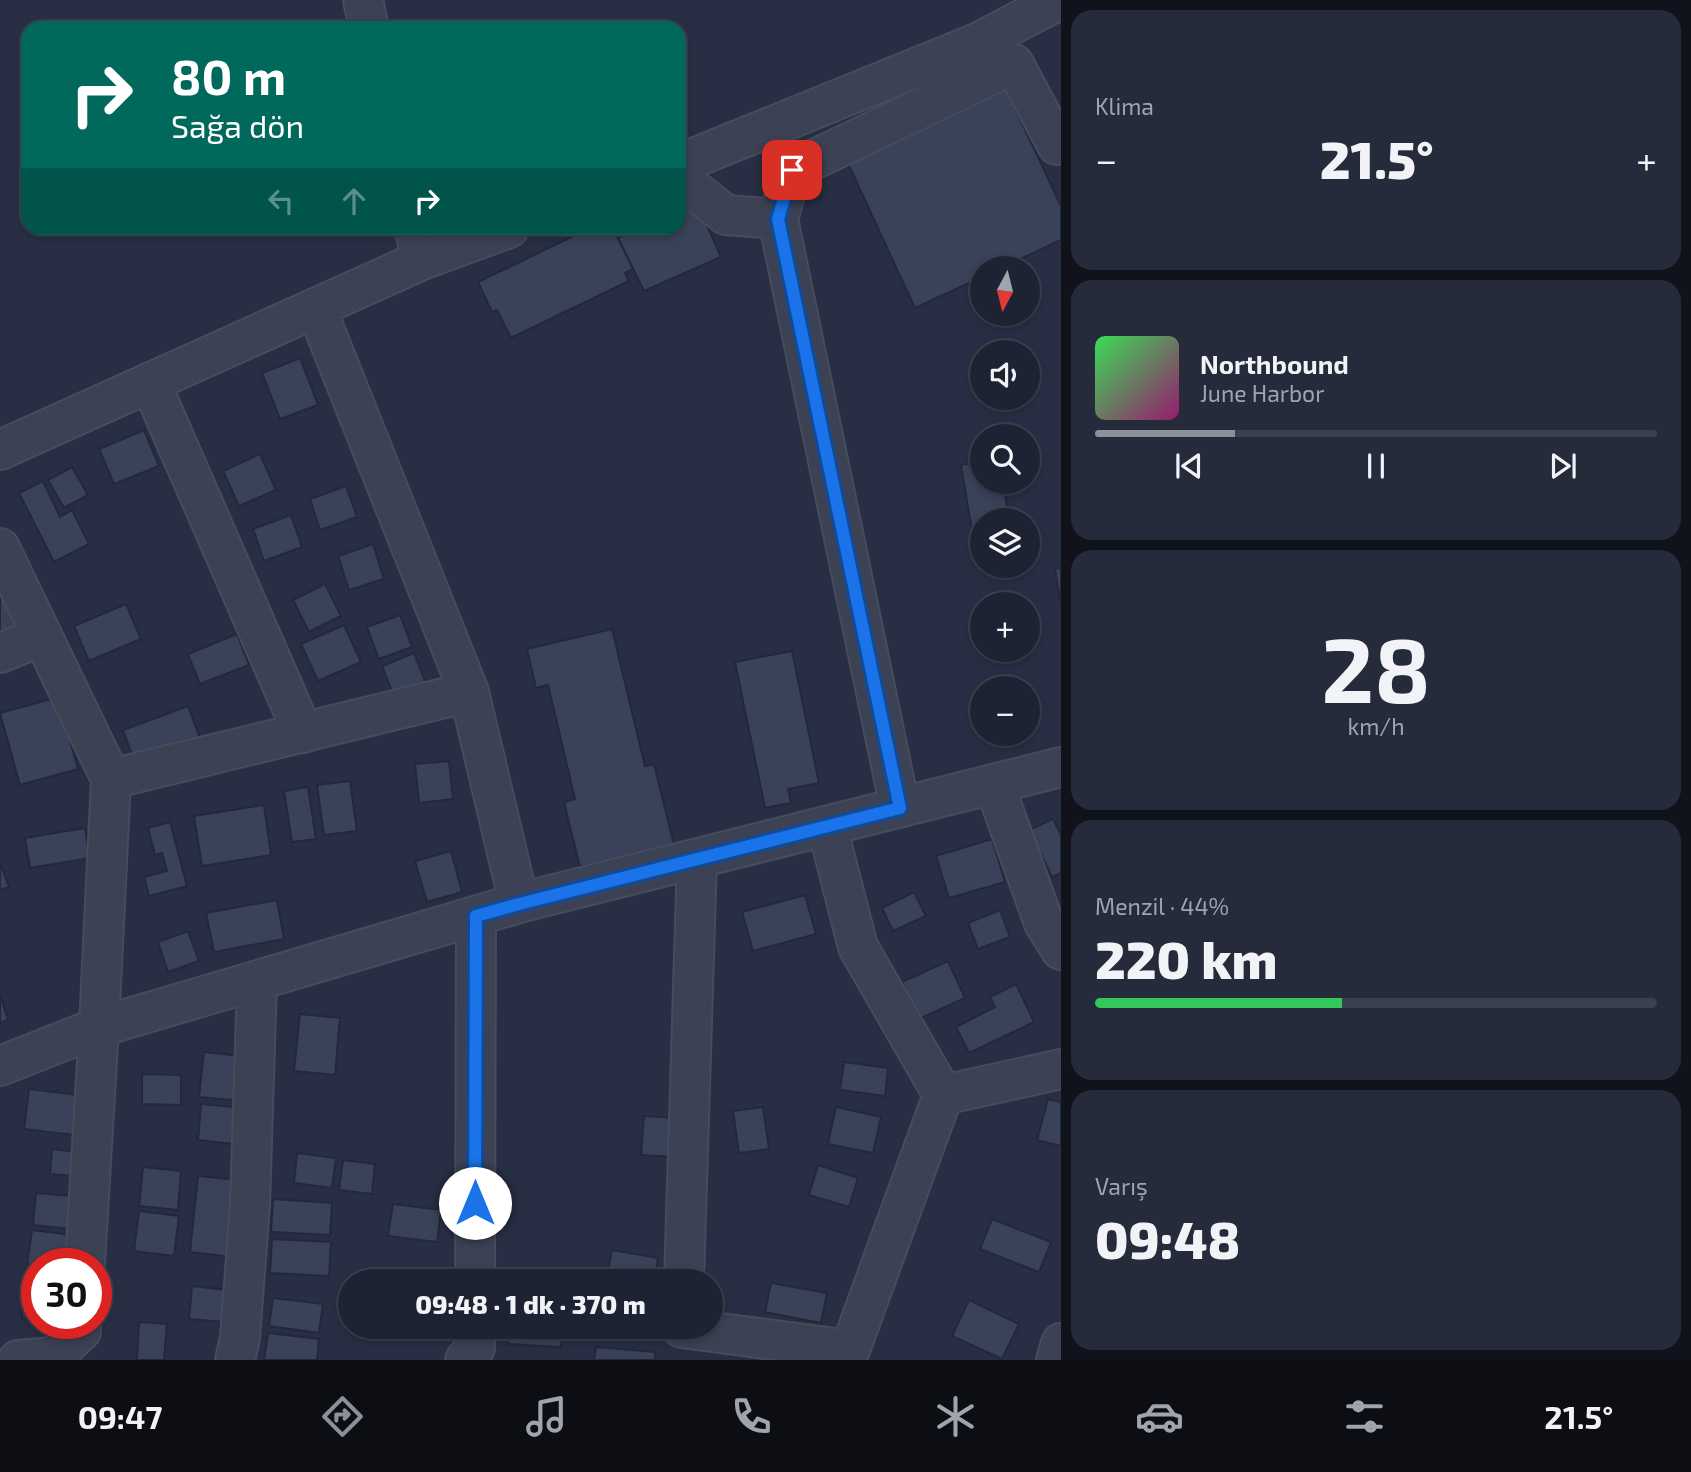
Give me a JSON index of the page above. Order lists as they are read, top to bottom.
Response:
{
  "north": "bottom",
  "page": {
    "tile": [
      "Klima",
      ["28", "km/h"],
      ["Menzil · 44%", "220 km"],
      ["Varış", "09:48"]
    ],
    "turn": ["80 m", "Sağa dön"],
    "heat": ["−", "21.5°", "+"],
    "map_buttons": ["+", "−"],
    "song": ["Northbound", "June Harbor"],
    "limit": "30",
    "trip": "09:48 · 1 dk · 370 m",
    "tabs": ["09:47", "21.5°"]
  }
}
